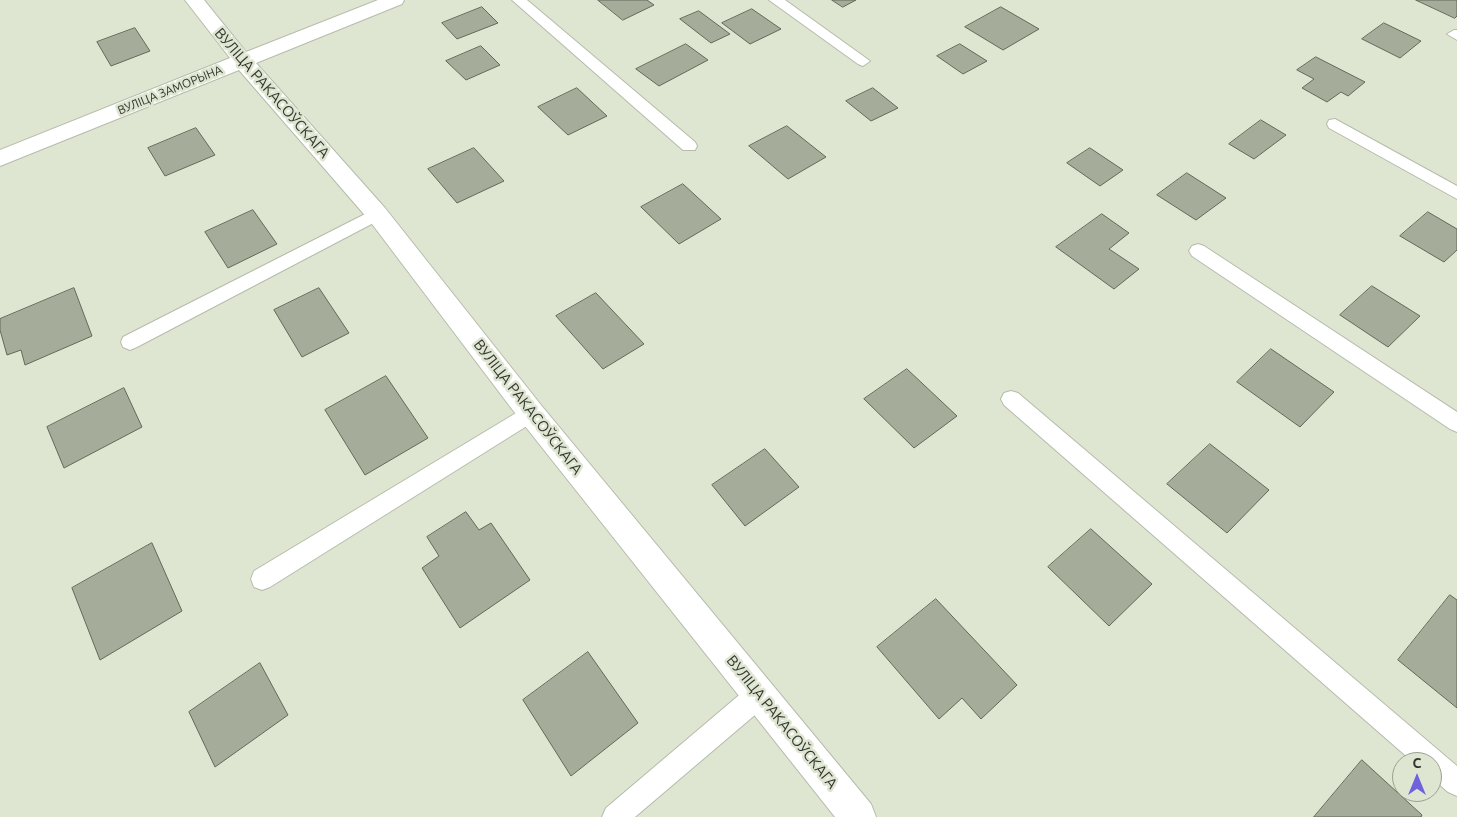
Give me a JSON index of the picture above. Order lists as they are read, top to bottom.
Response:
{
  "streets": {
    "street": ["ВУЛІЦА ЗАМОРЫНА", "ВУЛІЦА РАКАСОЎСКАГА"]
  },
  "crossings": [
    ["ВУЛІЦА ЗАМОРЫНА", "ВУЛІЦА РАКАСОЎСКАГА"]
  ],
  "north": "top"
}
